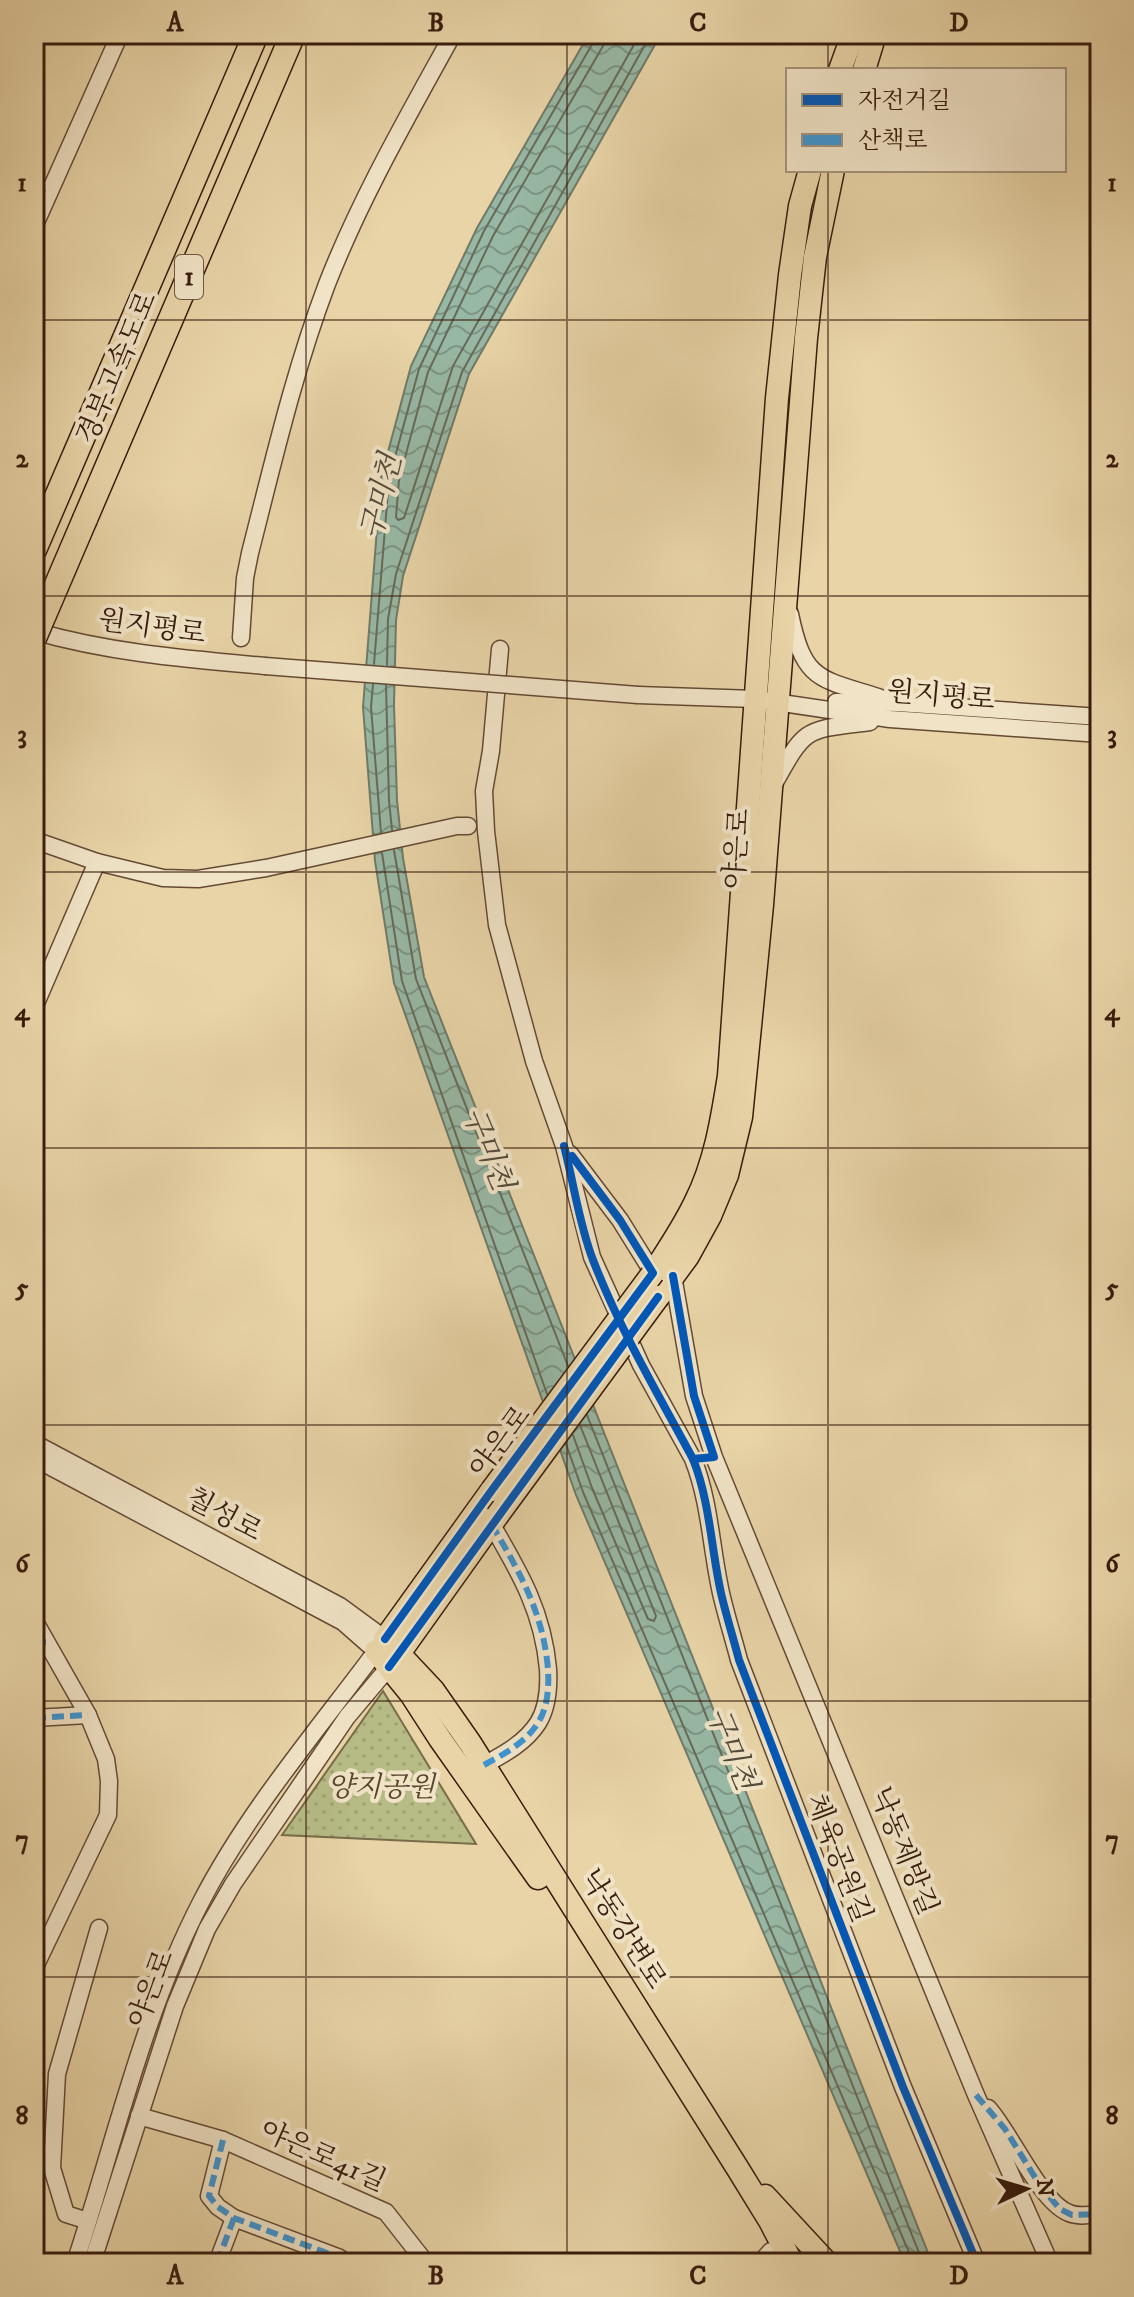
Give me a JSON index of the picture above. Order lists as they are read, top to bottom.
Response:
{
  "streets": {
    "highway": ["1", "경부고속도로"],
    "main road": ["야은로", "낙동강변로"],
    "street": [
      "원지평로",
      "칠성로",
      "낙동제방길",
      "체육공원길",
      "야은로41길"
    ]
  },
  "crossings": [
    ["원지평로", "야은로"],
    ["야은로", "칠성로"],
    ["야은로", "낙동제방길"],
    ["야은로", "낙동강변로"],
    ["야은로", "야은로41길"],
    ["칠성로", "낙동강변로"]
  ],
  "water": ["구미천"],
  "parks": ["양지공원"],
  "legend": ["자전거길", "산책로"],
  "north": "right",
  "grid": {
    "columns": [
      "A",
      "B",
      "C",
      "D"
    ],
    "rows": [
      "1",
      "2",
      "3",
      "4",
      "5",
      "6",
      "7",
      "8"
    ]
  }
}
